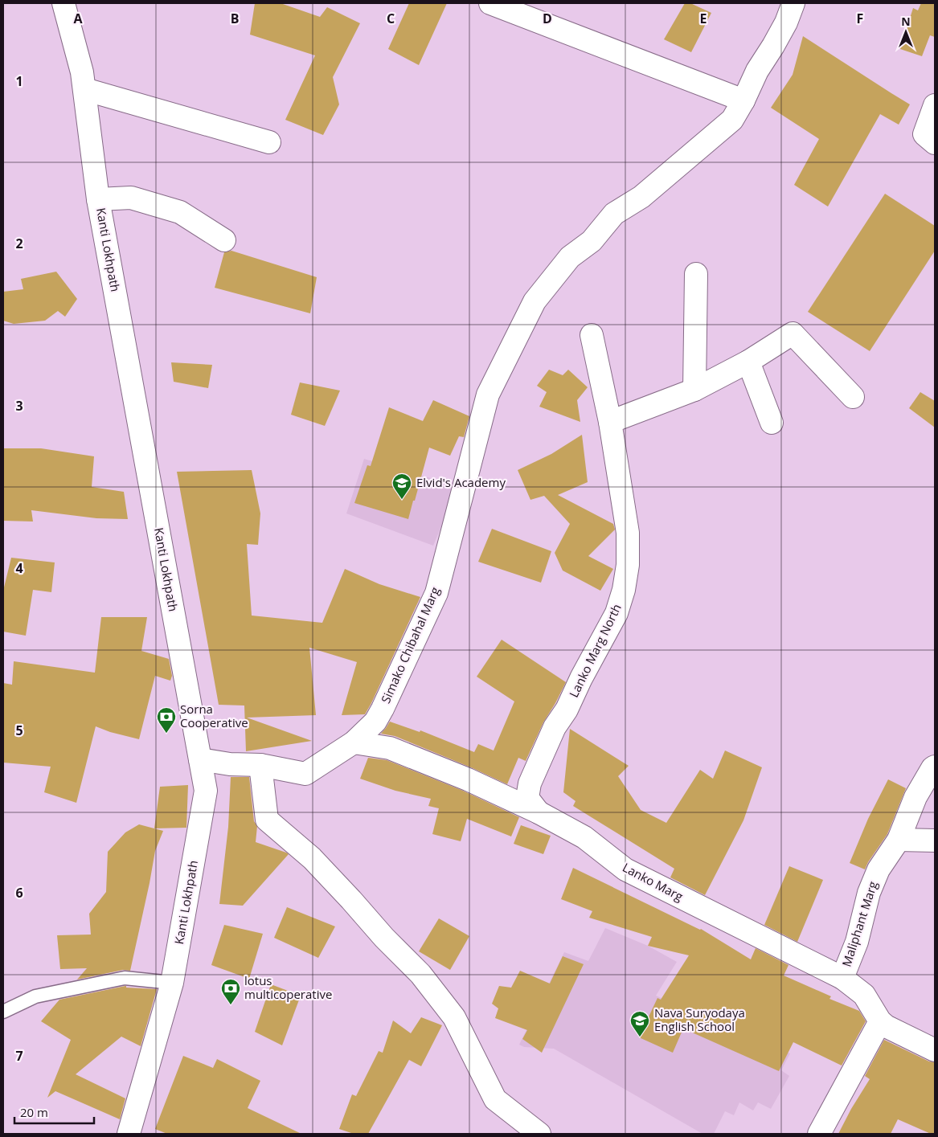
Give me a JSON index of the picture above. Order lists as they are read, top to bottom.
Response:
{
  "streets": {
    "street": [
      "Kanti Lokhpath",
      "Simako Chibahal Marg",
      "Lanko Marg North",
      "Lanko Marg",
      "Maliphant Marg"
    ]
  },
  "crossings": [
    ["Kanti Lokhpath", "Simako Chibahal Marg"],
    ["Simako Chibahal Marg", "Lanko Marg"],
    ["Lanko Marg North", "Lanko Marg"],
    ["Lanko Marg", "Maliphant Marg"]
  ],
  "places": {
    "school or university": ["Elvid's Academy", "Nava Suryodaya English School"],
    "bank": ["Sorna Cooperative", "lotus multicoperative"]
  },
  "scale_bar": "20 m",
  "north": "top",
  "grid": {
    "columns": [
      "A",
      "B",
      "C",
      "D",
      "E",
      "F"
    ],
    "rows": [
      "1",
      "2",
      "3",
      "4",
      "5",
      "6",
      "7"
    ]
  }
}
